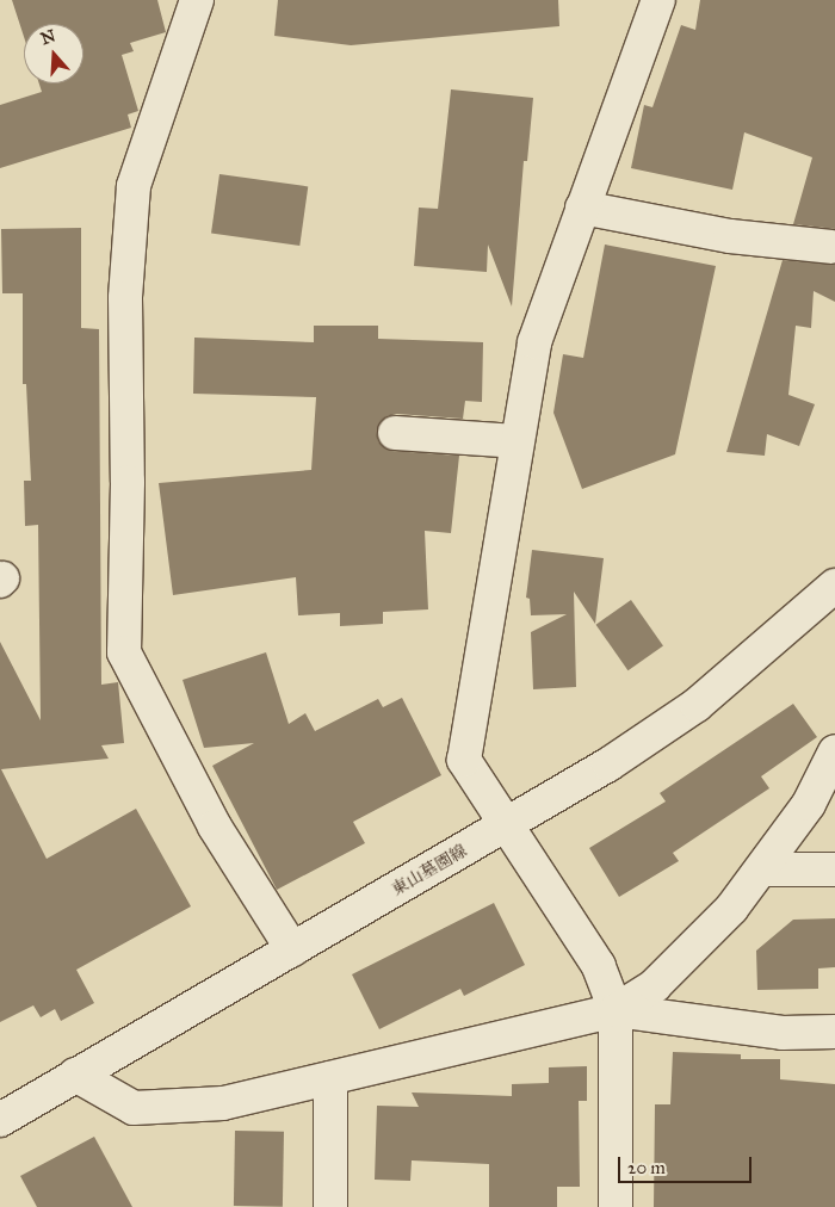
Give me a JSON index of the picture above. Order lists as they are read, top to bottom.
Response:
{
  "streets": {
    "street": ["東山墓園線"]
  },
  "scale_bar": "20 m",
  "north": "top"
}
